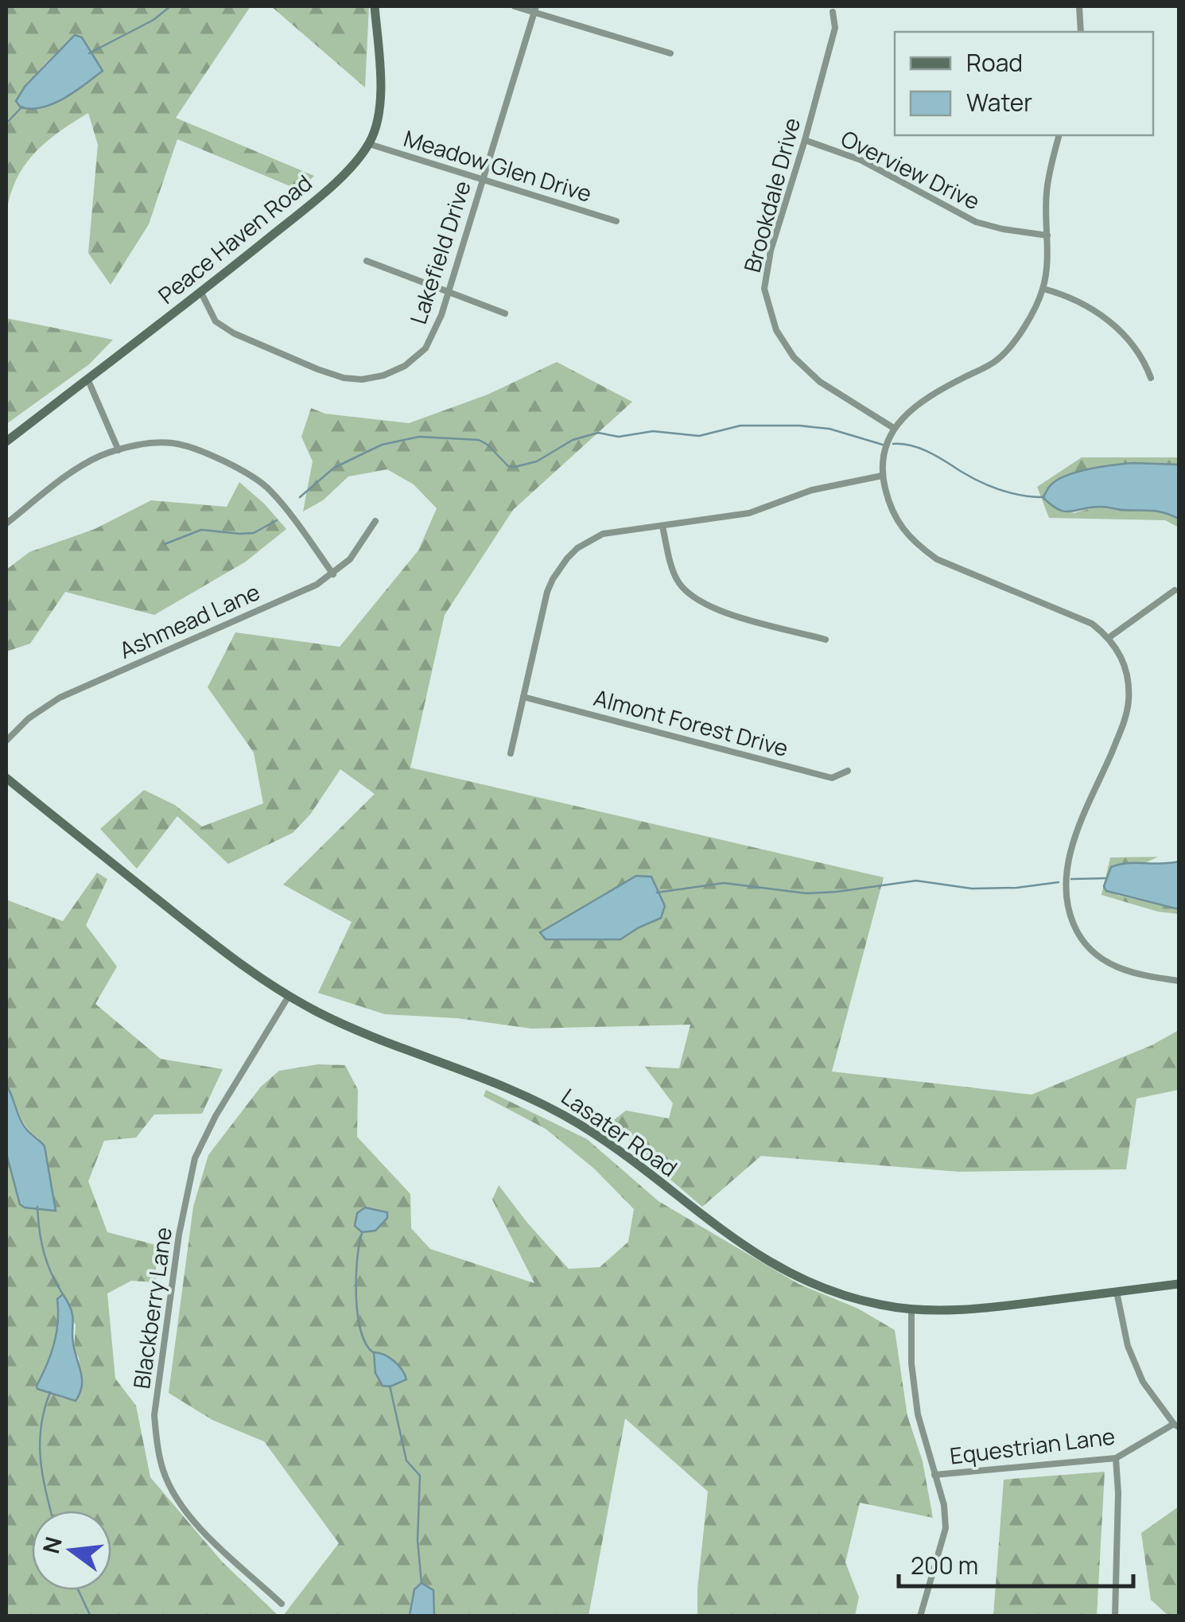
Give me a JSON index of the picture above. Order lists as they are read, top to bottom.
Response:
{
  "streets": {
    "street": [
      "Meadow Glen Drive",
      "Overview Drive",
      "Brookdale Drive",
      "Peace Haven Road",
      "Lakefield Drive",
      "Ashmead Lane",
      "Almont Forest Drive",
      "Lasater Road",
      "Blackberry Lane",
      "Equestrian Lane"
    ]
  },
  "crossings": [
    ["Meadow Glen Drive", "Peace Haven Road"],
    ["Meadow Glen Drive", "Lakefield Drive"],
    ["Overview Drive", "Brookdale Drive"],
    ["Peace Haven Road", "Lakefield Drive"],
    ["Lasater Road", "Blackberry Lane"]
  ],
  "legend": ["Road", "Water"],
  "scale_bar": "200 m",
  "north": "left"
}
